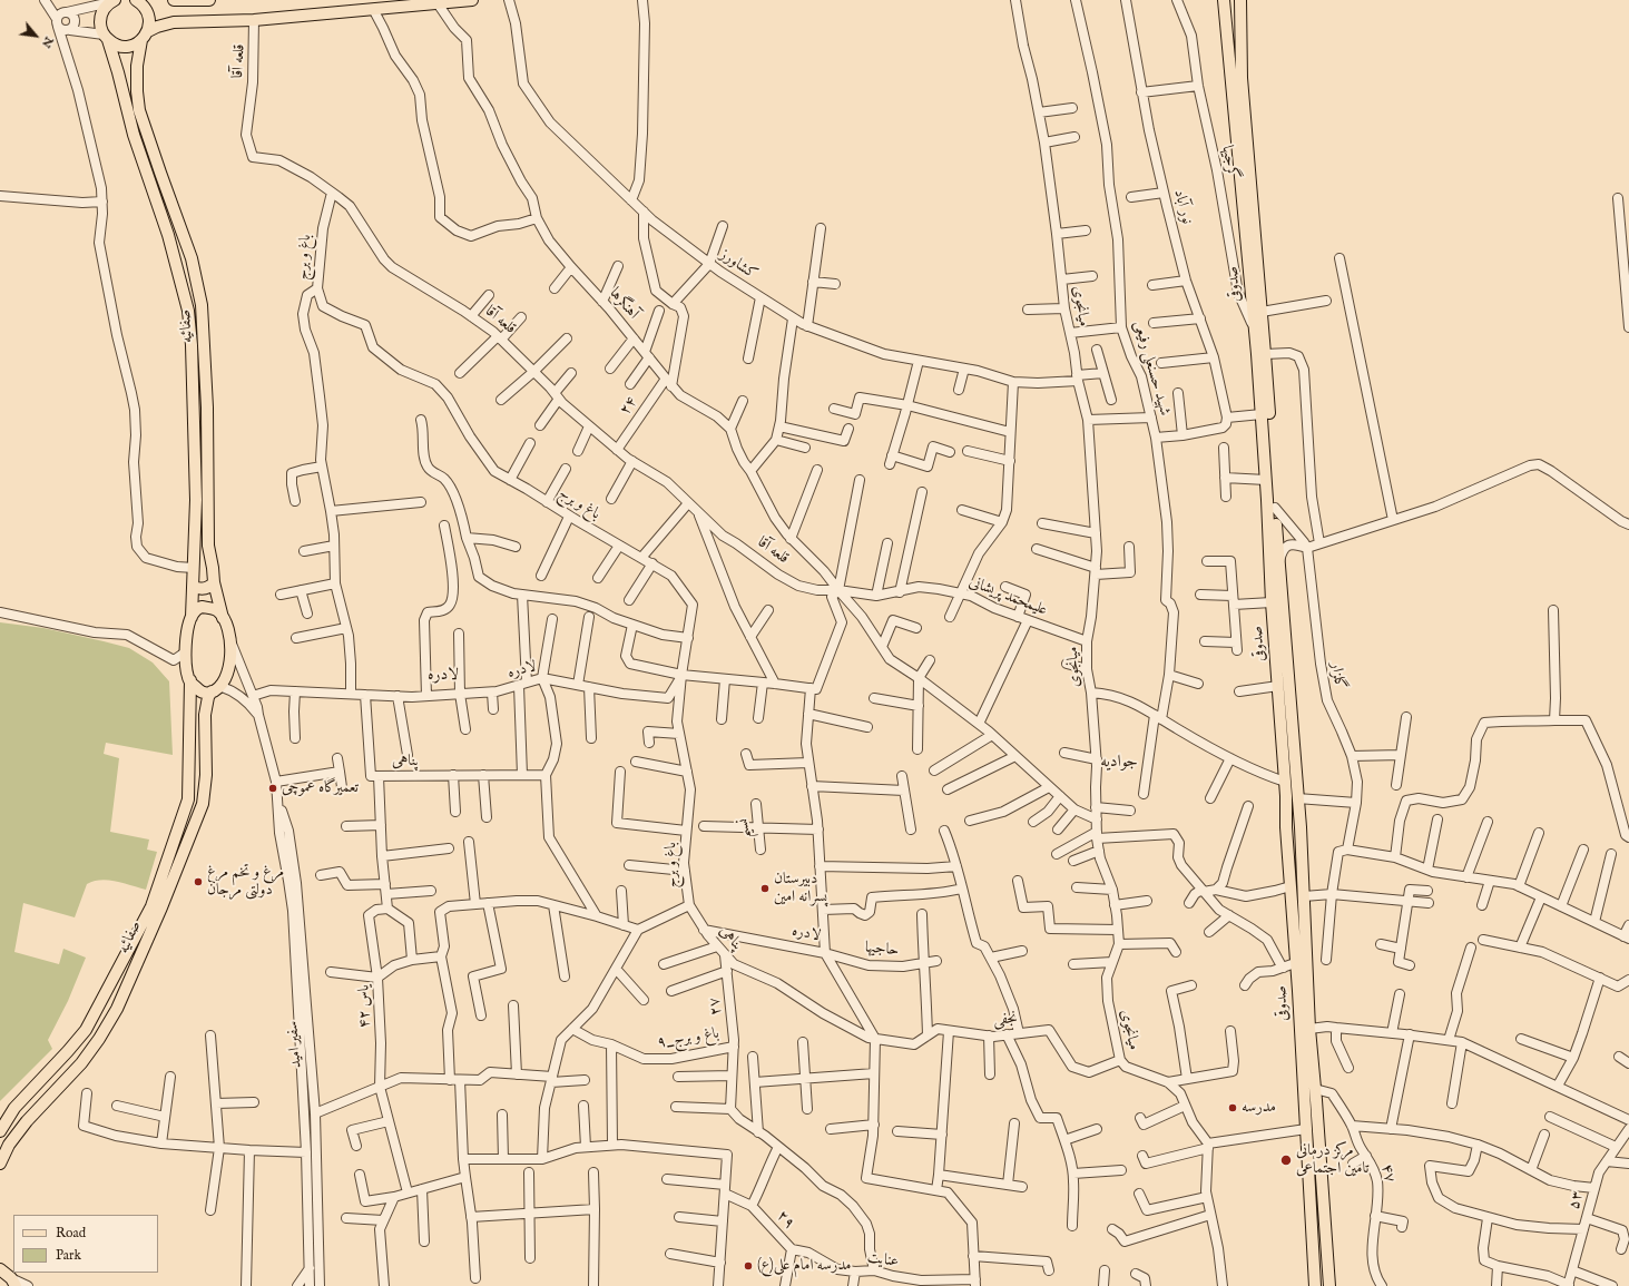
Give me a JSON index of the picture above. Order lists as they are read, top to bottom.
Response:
{
  "streets": {
    "main road": ["صدوقی", "صفائیه"],
    "street": [
      "قلعه آقا",
      "گرجیها",
      "نور آباد",
      "باغ و برج",
      "کشاورز",
      "آهنگرها",
      "میانجوی",
      "شهید حسنعلی رفیعی",
      "۲۴",
      "علیمحمد پریشانی",
      "لادره",
      "گلزار",
      "پناهی",
      "نسیم",
      "حاجیها",
      "یاس ۴۲",
      "۲۷",
      "نجفی",
      "۹_باغ و برج",
      "سفیر امید",
      "۴۷",
      "۵۳",
      "۲۹",
      "عنایت"
    ]
  },
  "crossings": [
    ["قلعه آقا", "باغ و برج"],
    ["قلعه آقا", "۲۴"],
    ["قلعه آقا", "علیمحمد پریشانی"],
    ["گرجیها", "صدوقی"],
    ["باغ و برج", "لادره"],
    ["باغ و برج", "پناهی"],
    ["کشاورز", "میانجوی"],
    ["صدوقی", "۴۷"],
    ["آهنگرها", "۲۴"],
    ["میانجوی", "علیمحمد پریشانی"],
    ["میانجوی", "نجفی"],
    ["صفائیه", "سفیر امید"],
    ["لادره", "پناهی"],
    ["لادره", "حاجیها"],
    ["لادره", "سفیر امید"],
    ["پناهی", "۲۷"],
    ["پناهی", "نجفی"],
    ["۲۷", "۹_باغ و برج"],
    ["۲۹", "عنایت"]
  ],
  "districts": ["لادره", "جوادیه"],
  "places": [
    "تعمیرگاه عموچی",
    "مرغ و تخم مرغ دولتی مرجان",
    "دبیرستان پسرانه امین",
    "مدرسه",
    "مرکز درمانی تامین اجتماعی",
    "مدرسه امام علی(ع)"
  ],
  "legend": ["Road", "Park"],
  "north": "bottom right"
}
